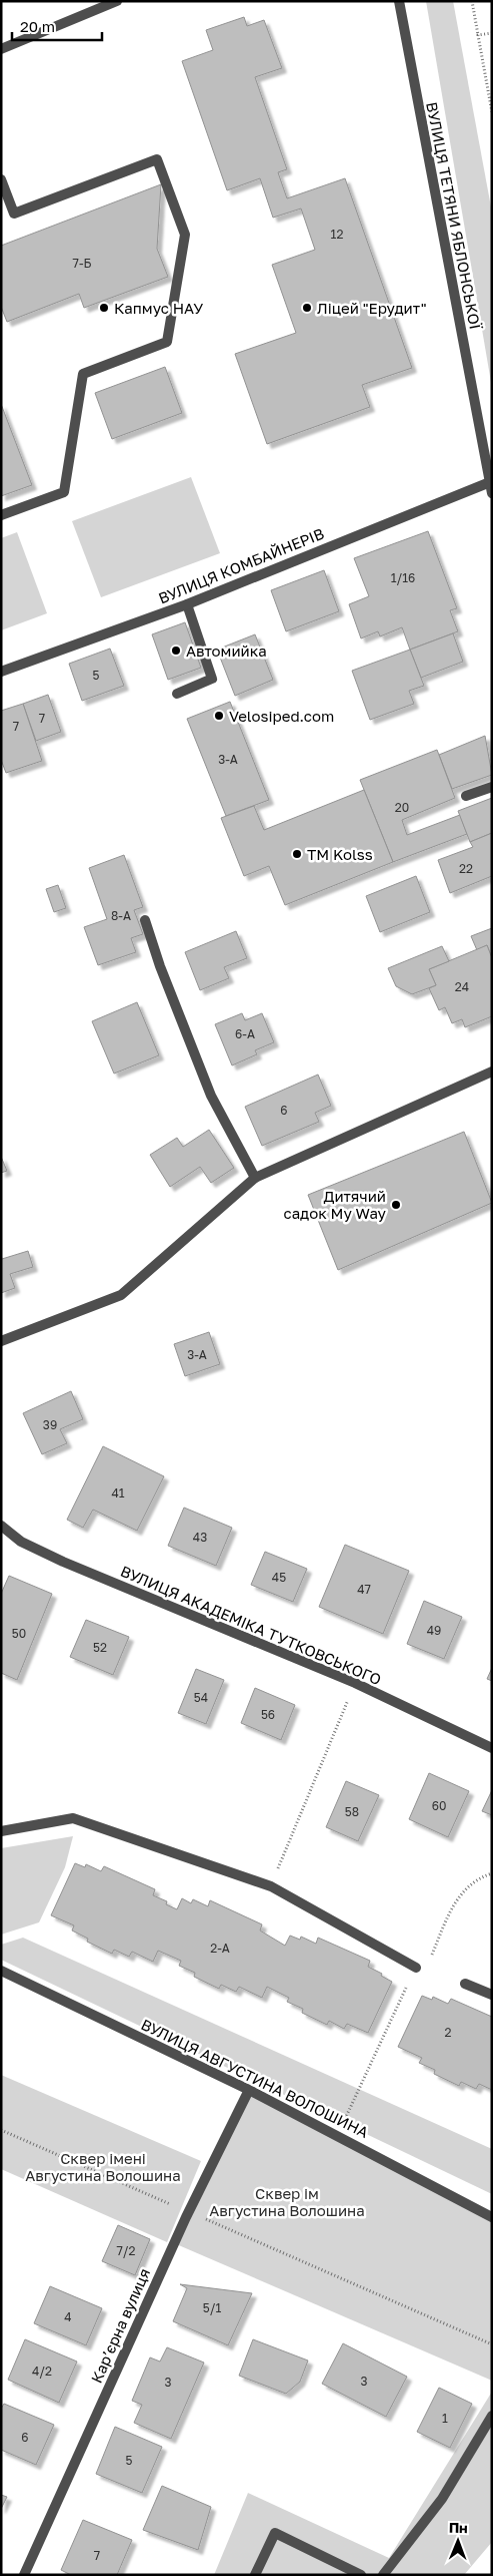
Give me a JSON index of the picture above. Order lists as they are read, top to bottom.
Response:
{
  "streets": {
    "street": [
      "ВУЛИЦЯ ТЕТЯНИ ЯБЛОНСЬКОЇ",
      "ВУЛИЦЯ КОМБАЙНЕРІВ",
      "ВУЛИЦЯ АКАДЕМІКА ТУТКОВСЬКОГО",
      "ВУЛИЦЯ АВГУСТИНА ВОЛОШИНА",
      "Карʼєрна вулиця"
    ]
  },
  "crossings": [
    ["ВУЛИЦЯ ТЕТЯНИ ЯБЛОНСЬКОЇ", "ВУЛИЦЯ КОМБАЙНЕРІВ"],
    ["ВУЛИЦЯ АВГУСТИНА ВОЛОШИНА", "Карʼєрна вулиця"]
  ],
  "parks": ["Сквер імені Августина Волошина", "Сквер ім Августина Волошина"],
  "places": [
    "Капмус НАУ",
    "Ліцей \"Ерудит\"",
    "Автомийка",
    "Velosiped.com",
    "TM Kolss",
    "Дитячий садок My Way"
  ],
  "house_numbers": [
    "12",
    "7-Б",
    "1/16",
    "5",
    "7",
    "7",
    "3-А",
    "20",
    "22",
    "8-А",
    "24",
    "6-А",
    "6",
    "3-А",
    "39",
    "41",
    "43",
    "45",
    "47",
    "49",
    "50",
    "52",
    "54",
    "56",
    "60",
    "58",
    "2-А",
    "2",
    "7/2",
    "5/1",
    "4",
    "4/2",
    "3",
    "3",
    "1",
    "6",
    "5",
    "7"
  ],
  "scale_bar": "20 m",
  "north": "top"
}
